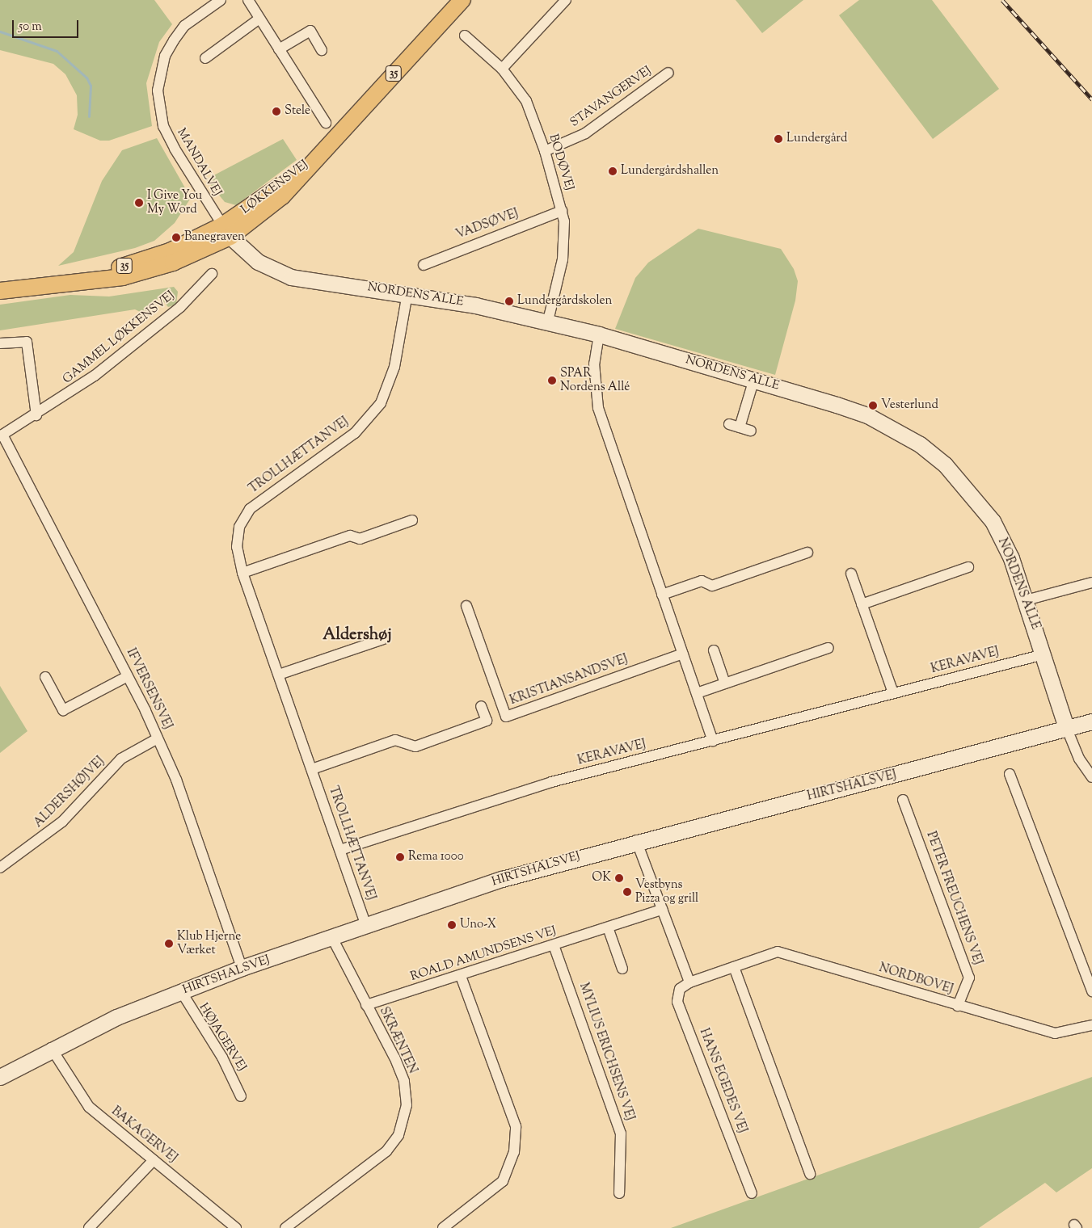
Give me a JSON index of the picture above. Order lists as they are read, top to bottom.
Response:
{
  "streets": {
    "main road": ["35", "LØKKENSVEJ"],
    "street": [
      "STAVANGERVEJ",
      "MANDALVEJ",
      "BODØVEJ",
      "VADSØVEJ",
      "NORDENS ALLE",
      "GAMMEL LØKKENSVEJ",
      "TROLLHÆTTANVEJ",
      "KERAVAVEJ",
      "KRISTIANSANDSVEJ",
      "IFVERSENSVEJ",
      "HIRTSHALSVEJ",
      "ALDERSHØJVEJ",
      "PETER FREUCHENS VEJ",
      "ROALD AMUNDSENS VEJ",
      "NORDBOVEJ",
      "HØJAGERVEJ",
      "SKRÆNTEN",
      "MYLIUS ERICHSENS VEJ",
      "HANS EGEDES VEJ",
      "BAKAGERVEJ"
    ]
  },
  "crossings": [
    ["35", "MANDALVEJ"],
    ["35", "LØKKENSVEJ"],
    ["35", "NORDENS ALLE"],
    ["STAVANGERVEJ", "BODØVEJ"],
    ["MANDALVEJ", "LØKKENSVEJ"],
    ["MANDALVEJ", "NORDENS ALLE"],
    ["BODØVEJ", "VADSØVEJ"],
    ["BODØVEJ", "NORDENS ALLE"],
    ["LØKKENSVEJ", "NORDENS ALLE"],
    ["NORDENS ALLE", "TROLLHÆTTANVEJ"],
    ["NORDENS ALLE", "KERAVAVEJ"],
    ["NORDENS ALLE", "HIRTSHALSVEJ"],
    ["GAMMEL LØKKENSVEJ", "IFVERSENSVEJ"],
    ["TROLLHÆTTANVEJ", "KERAVAVEJ"],
    ["TROLLHÆTTANVEJ", "HIRTSHALSVEJ"],
    ["IFVERSENSVEJ", "HIRTSHALSVEJ"],
    ["IFVERSENSVEJ", "ALDERSHØJVEJ"],
    ["HIRTSHALSVEJ", "HØJAGERVEJ"],
    ["HIRTSHALSVEJ", "SKRÆNTEN"],
    ["HIRTSHALSVEJ", "BAKAGERVEJ"],
    ["PETER FREUCHENS VEJ", "NORDBOVEJ"],
    ["ROALD AMUNDSENS VEJ", "SKRÆNTEN"],
    ["ROALD AMUNDSENS VEJ", "MYLIUS ERICHSENS VEJ"],
    ["NORDBOVEJ", "HANS EGEDES VEJ"]
  ],
  "districts": ["Aldershøj"],
  "places": [
    "Stele",
    "Lundergård",
    "Lundergårdshallen",
    "I Give You My Word",
    "Banegraven",
    "Lundergårdskolen",
    "SPAR Nordens Allé",
    "Vesterlund",
    "Rema 1000",
    "OK",
    "Vestbyns Pizza og grill",
    "Uno-X",
    "Klub Hjerne Værket"
  ],
  "scale_bar": "50 m"
}
